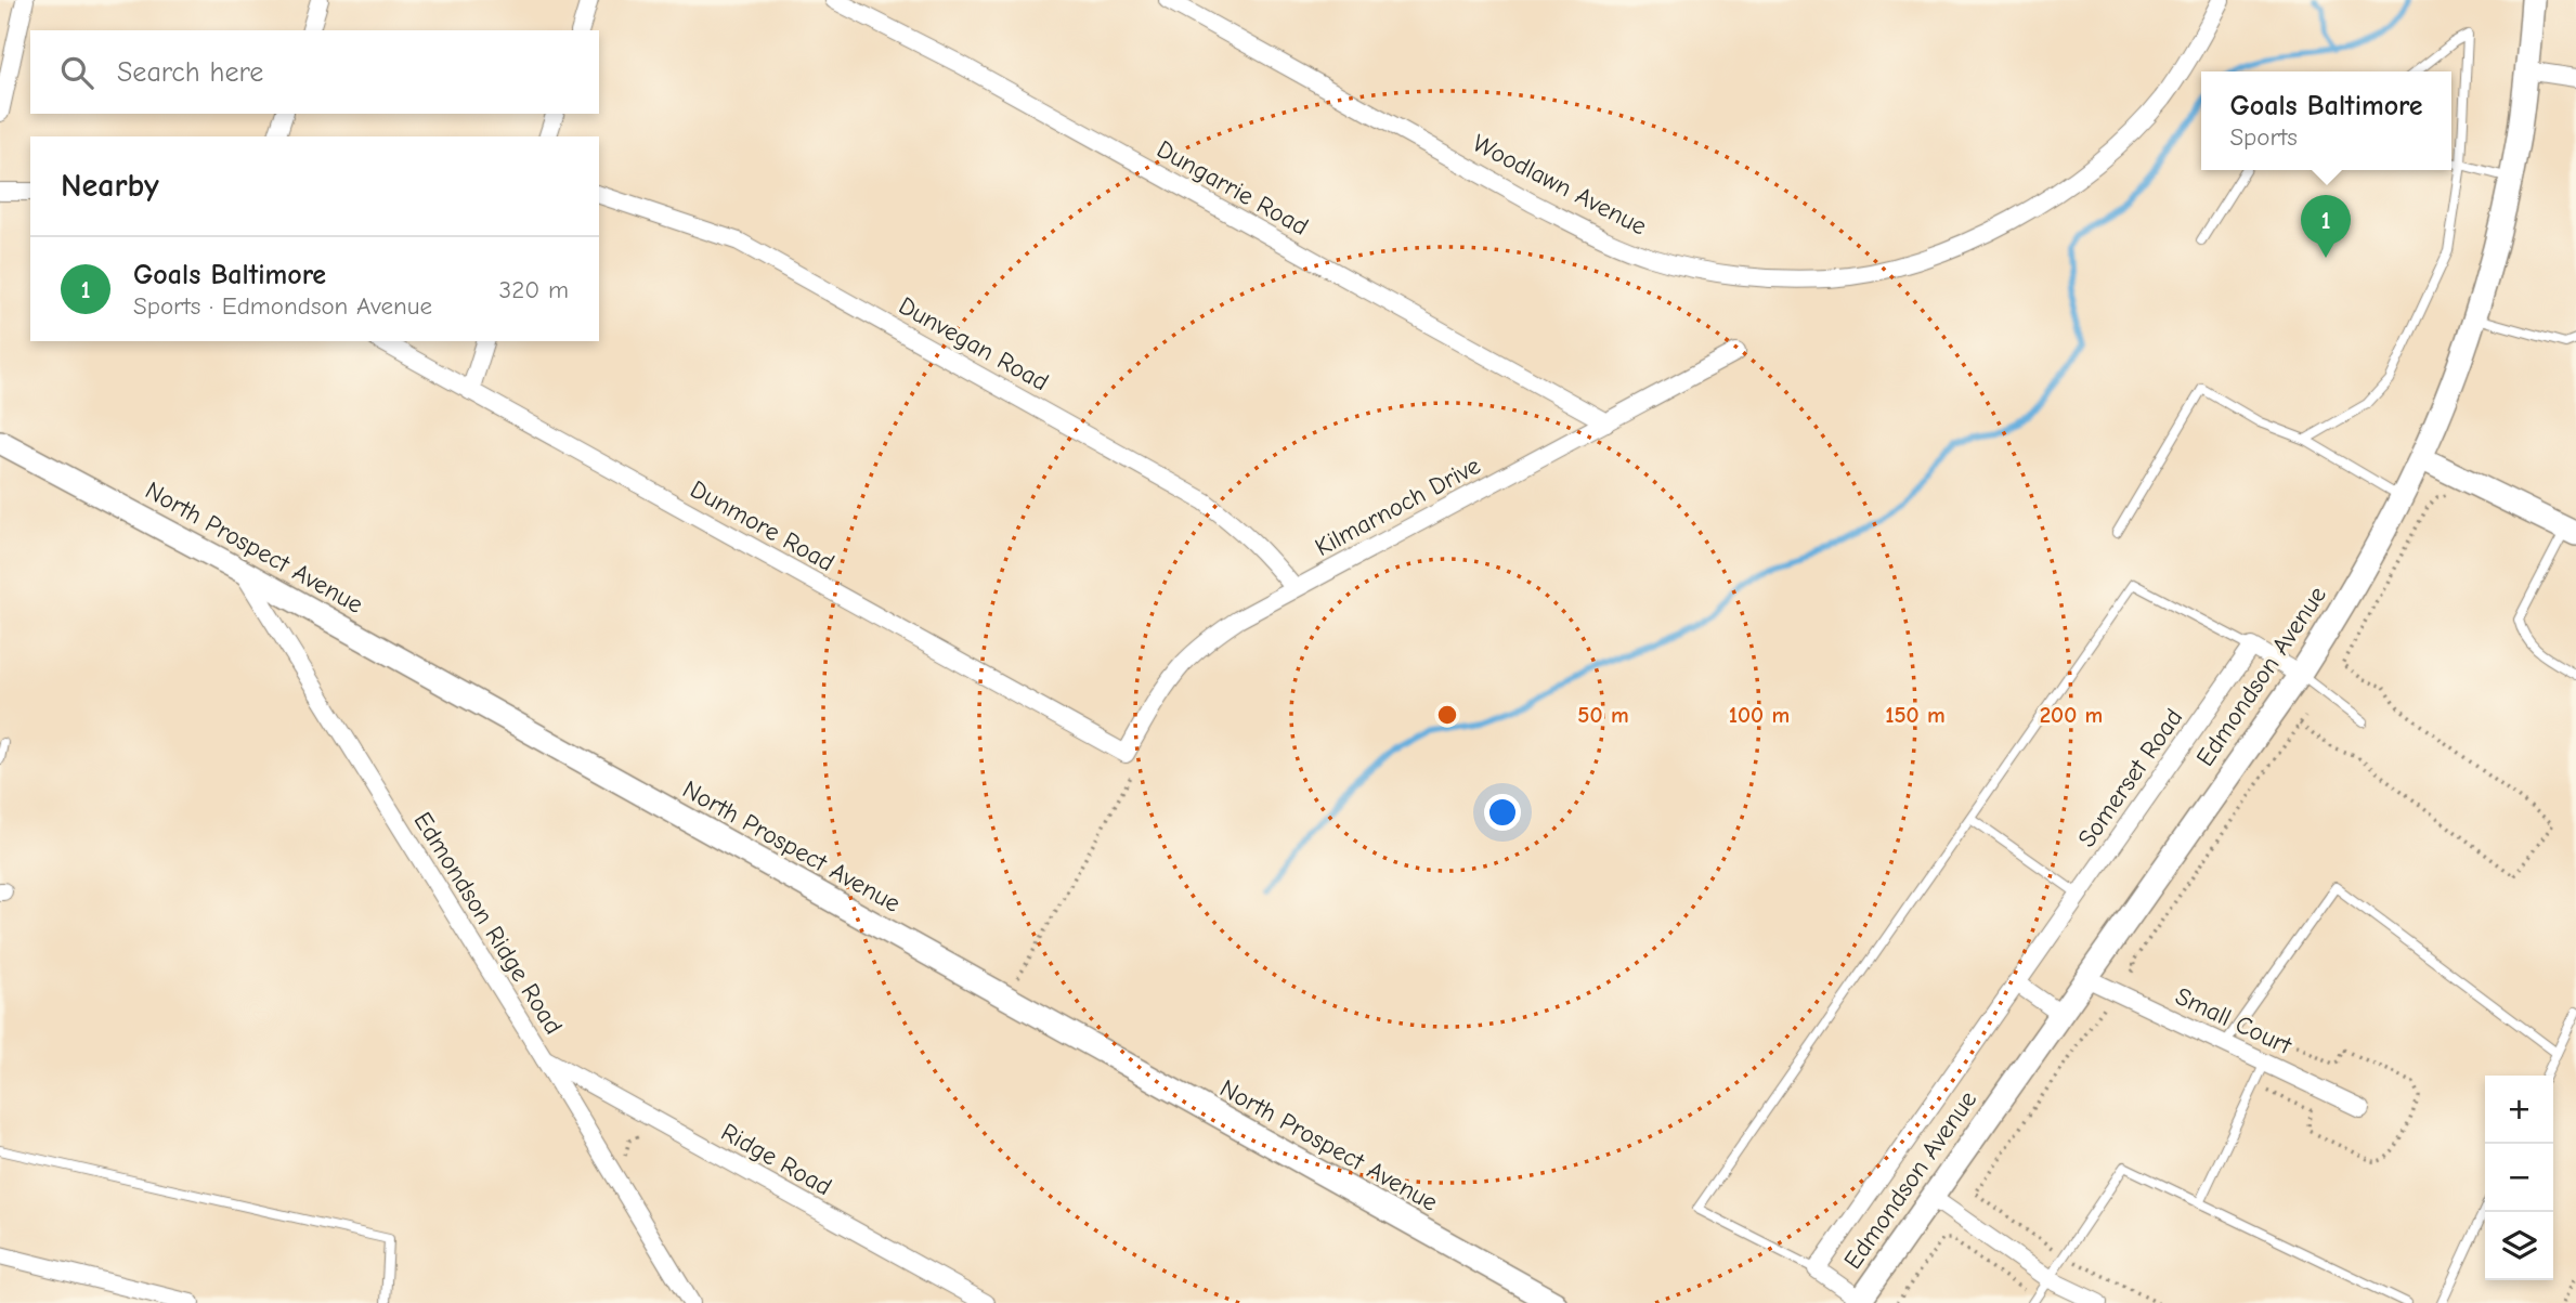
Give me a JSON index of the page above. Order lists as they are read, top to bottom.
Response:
{
  "streets": {
    "street": [
      "Woodlawn Avenue",
      "Dungarrie Road",
      "Dunvegan Road",
      "Kilmarnoch Drive",
      "Dunmore Road",
      "North Prospect Avenue",
      "Edmondson Avenue",
      "Somerset Road",
      "Edmondson Ridge Road",
      "Small Court",
      "Ridge Road"
    ]
  },
  "crossings": [
    ["Dungarrie Road", "Kilmarnoch Drive"],
    ["Dunvegan Road", "Kilmarnoch Drive"],
    ["Kilmarnoch Drive", "Dunmore Road"],
    ["North Prospect Avenue", "Edmondson Ridge Road"],
    ["Edmondson Avenue", "Small Court"],
    ["Edmondson Ridge Road", "Ridge Road"]
  ],
  "page": {
    "search": "Search here",
    "popup": ["Goals Baltimore", "Sports"],
    "heading": "Nearby",
    "pins": "1",
    "list": [
      {
        "mark": "1",
        "name": "Goals Baltimore",
        "note": "Sports · Edmondson Avenue",
        "value": "320 m"
      }
    ],
    "map_buttons": ["+", "−"]
  },
  "rings": [
    "50 m",
    "100 m",
    "150 m",
    "200 m"
  ]
}
